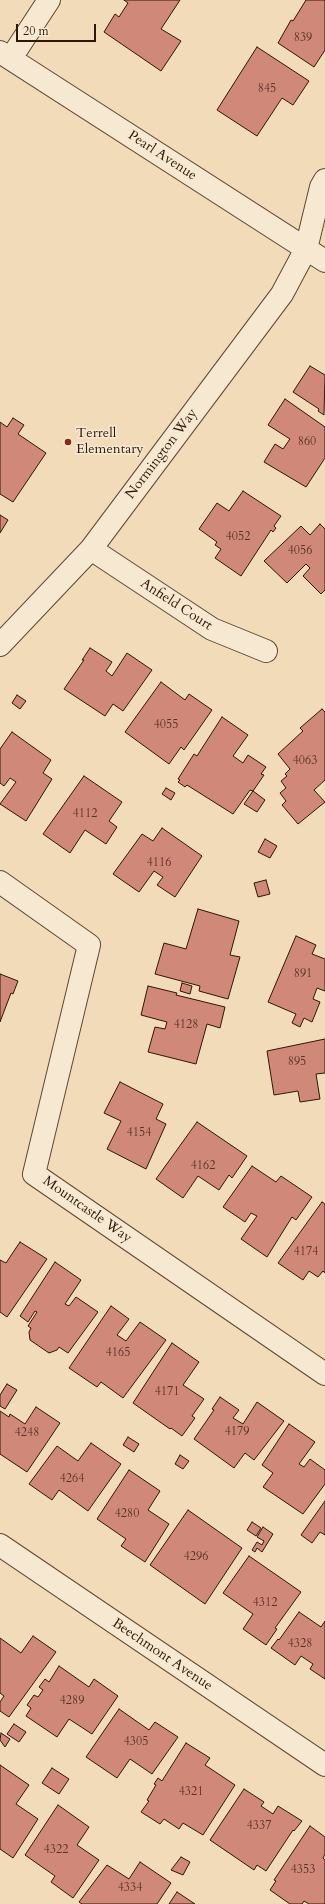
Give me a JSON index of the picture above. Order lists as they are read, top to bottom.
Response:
{
  "streets": {
    "street": [
      "Pearl Avenue",
      "Normington Way",
      "Anfield Court",
      "Mountcastle Way",
      "Beechmont Avenue"
    ]
  },
  "crossings": [
    ["Pearl Avenue", "Normington Way"],
    ["Normington Way", "Anfield Court"]
  ],
  "places": ["Terrell Elementary"],
  "house_numbers": [
    "839",
    "845",
    "860",
    "4052",
    "4056",
    "4055",
    "4063",
    "4112",
    "4116",
    "891",
    "4128",
    "895",
    "4154",
    "4162",
    "4174",
    "4165",
    "4171",
    "4179",
    "4248",
    "4264",
    "4280",
    "4296",
    "4312",
    "4328",
    "4289",
    "4305",
    "4321",
    "4337",
    "4322",
    "4353",
    "4334"
  ],
  "scale_bar": "20 m"
}
